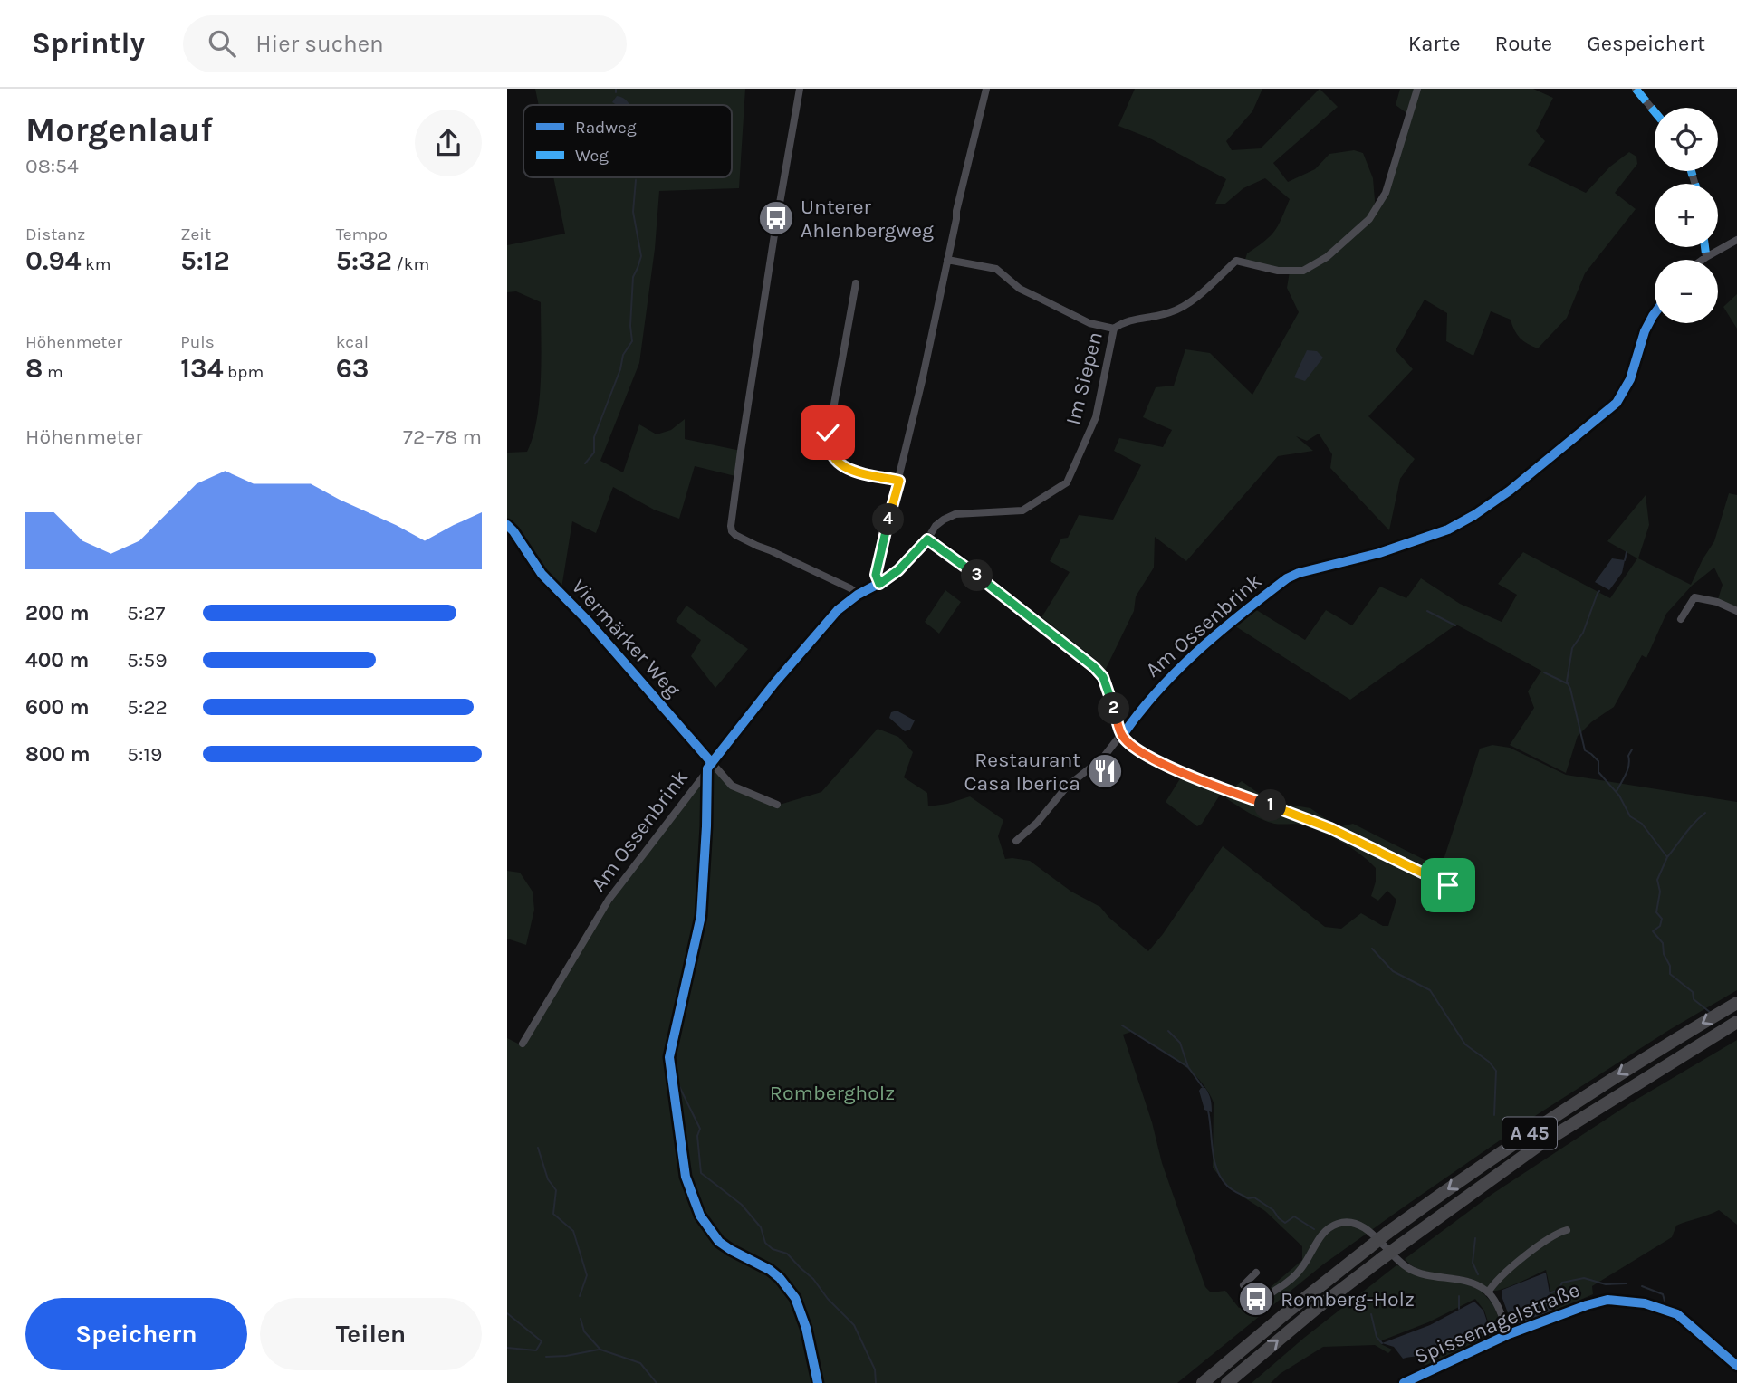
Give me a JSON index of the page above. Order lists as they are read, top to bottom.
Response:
{
  "streets": {
    "highway": ["A 45"],
    "street": [
      "Im Siepen",
      "Am Ossenbrink",
      "Viermärker Weg",
      "Spissenagelstraße"
    ]
  },
  "crossings": [
    ["Im Siepen", "Am Ossenbrink"],
    ["Am Ossenbrink", "Viermärker Weg"]
  ],
  "parks": ["Rombergholz"],
  "places": {
    "bus stop": ["Unterer Ahlenbergweg", "Romberg-Holz"],
    "restaurant": ["Restaurant Casa Iberica"]
  },
  "legend": ["Radweg", "Weg"],
  "page": {
    "header": "Sprintly",
    "search": "Hier suchen",
    "nav": ["Karte", "Route", "Gespeichert"],
    "heading": ["Morgenlauf", "08:54"],
    "map_buttons": ["+", "−"],
    "stats": [
      ["Distanz", "0.94 km"],
      ["Zeit", "5:12"],
      ["Tempo", "5:32 /km"],
      ["Höhenmeter", "8 m"],
      ["Puls", "134 bpm"],
      ["kcal", "63"]
    ],
    "chart": ["Höhenmeter", "72–78 m"],
    "pins": [
      "4",
      "3",
      "2",
      "1"
    ],
    "list": [
      {
        "name": "200 m",
        "note": "5:27"
      },
      {
        "name": "400 m",
        "note": "5:59"
      },
      {
        "name": "600 m",
        "note": "5:22"
      },
      {
        "name": "800 m",
        "note": "5:19"
      }
    ],
    "buttons": ["Speichern", "Teilen"]
  }
}
